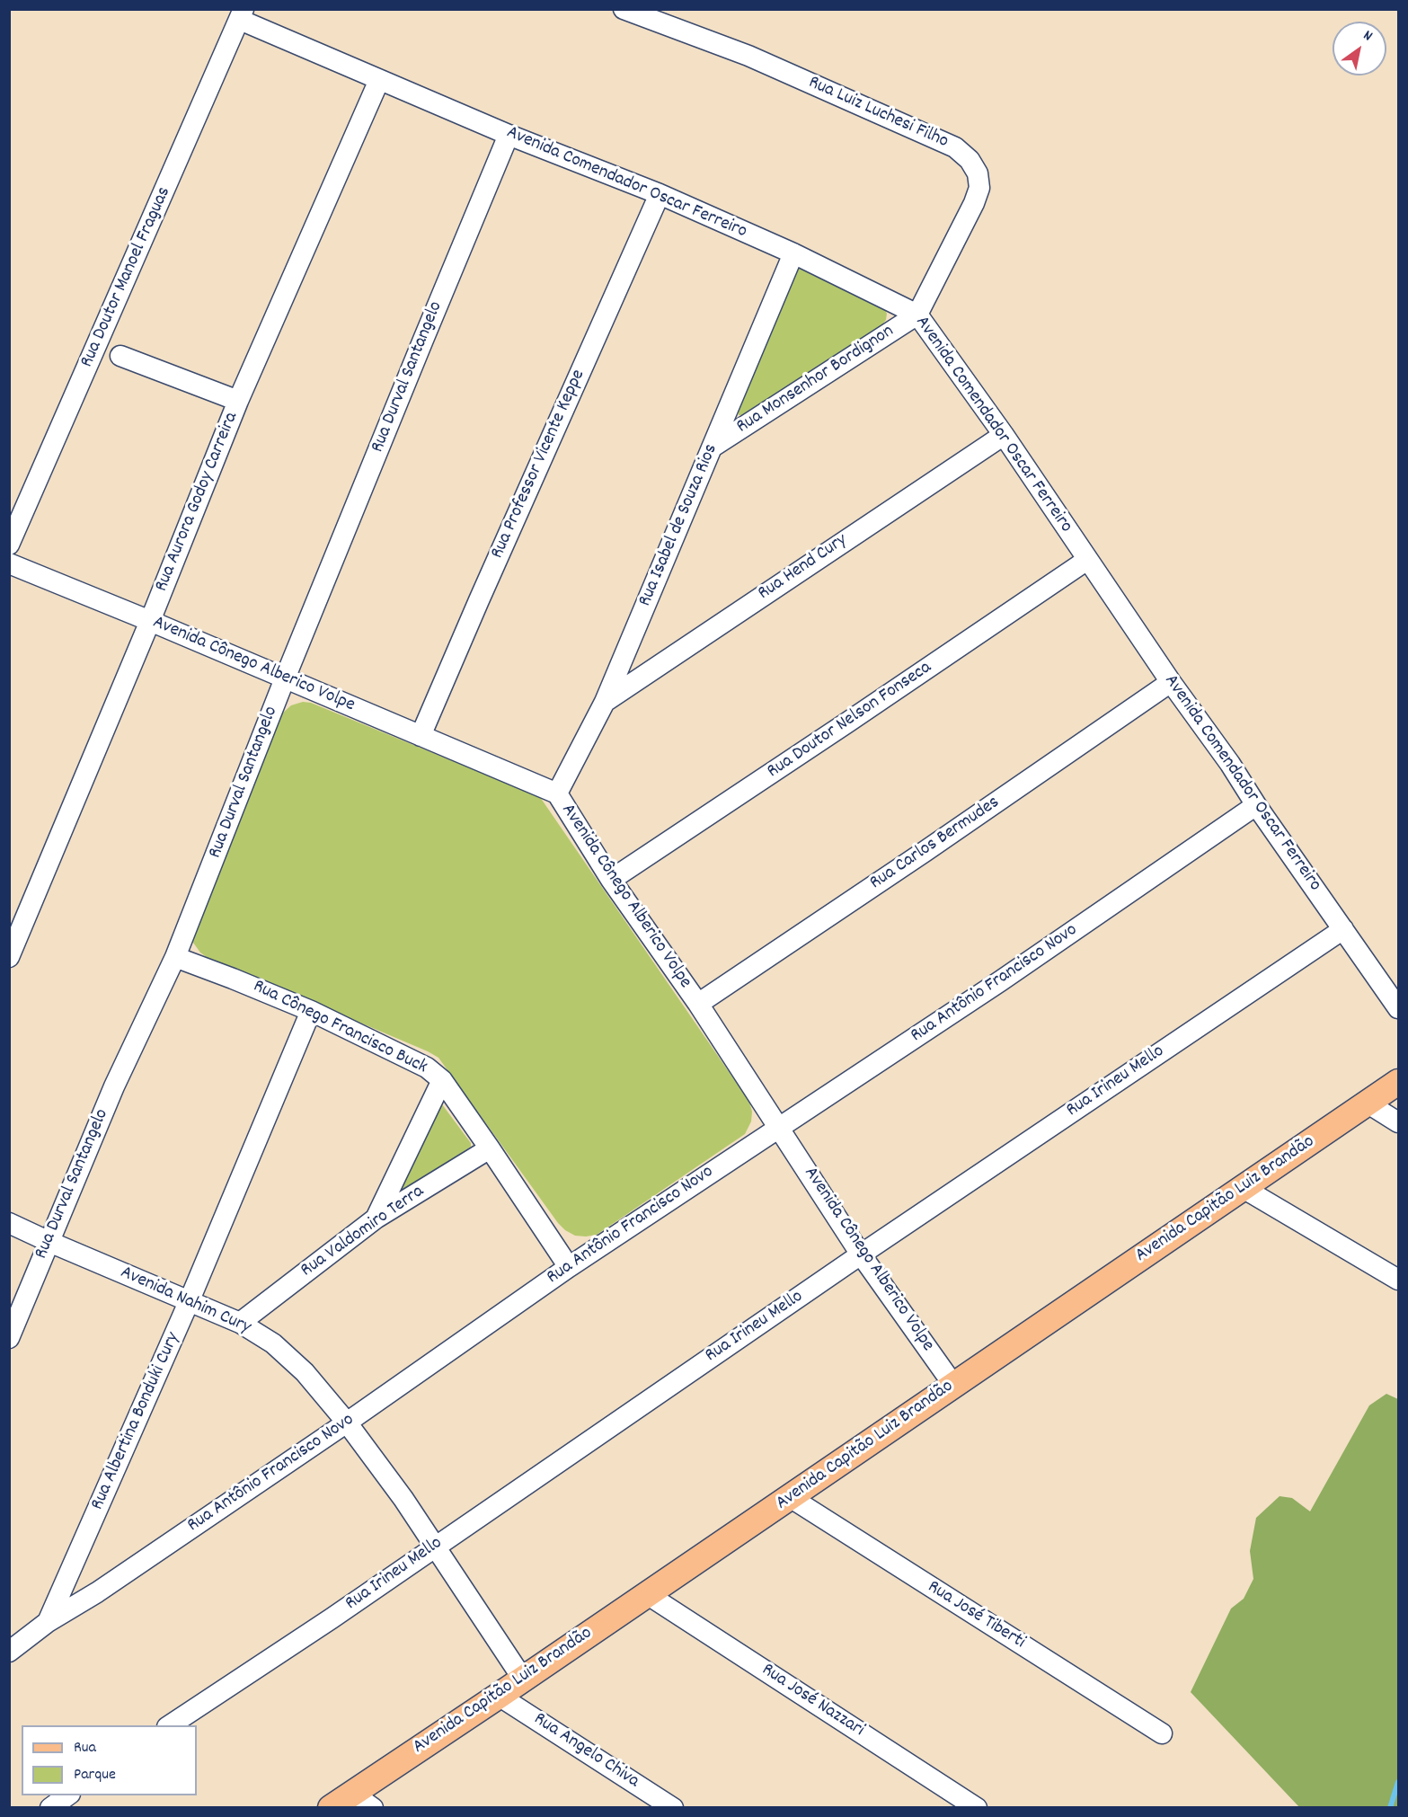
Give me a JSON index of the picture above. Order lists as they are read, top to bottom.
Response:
{
  "streets": {
    "main road": ["Avenida Capitão Luiz Brandão"],
    "street": [
      "Rua Luiz Luchesi Filho",
      "Avenida Comendador Oscar Ferreiro",
      "Rua Doutor Manoel Fraguas",
      "Rua Durval Santangelo",
      "Rua Monsenhor Bordignon",
      "Rua Professor Vicente Keppe",
      "Rua Aurora Godoy Carreira",
      "Rua Isabel de Souza Rios",
      "Rua Hend Cury",
      "Avenida Cônego Alberico Volpe",
      "Rua Doutor Nelson Fonseca",
      "Rua Carlos Bermudes",
      "Rua Antônio Francisco Novo",
      "Rua Cônego Francisco Buck",
      "Rua Irineu Mello",
      "Rua Valdomiro Terra",
      "Avenida Nahim Cury",
      "Rua Albertina Bonduki Cury",
      "Rua José Tiberti",
      "Rua José Nazzari",
      "Rua Angelo Chiva"
    ]
  },
  "crossings": [
    ["Rua Luiz Luchesi Filho", "Avenida Comendador Oscar Ferreiro"],
    ["Rua Luiz Luchesi Filho", "Rua Monsenhor Bordignon"],
    ["Avenida Comendador Oscar Ferreiro", "Rua Doutor Manoel Fraguas"],
    ["Avenida Comendador Oscar Ferreiro", "Rua Durval Santangelo"],
    ["Avenida Comendador Oscar Ferreiro", "Rua Monsenhor Bordignon"],
    ["Avenida Comendador Oscar Ferreiro", "Rua Professor Vicente Keppe"],
    ["Avenida Comendador Oscar Ferreiro", "Rua Aurora Godoy Carreira"],
    ["Avenida Comendador Oscar Ferreiro", "Rua Isabel de Souza Rios"],
    ["Avenida Comendador Oscar Ferreiro", "Rua Hend Cury"],
    ["Avenida Comendador Oscar Ferreiro", "Rua Doutor Nelson Fonseca"],
    ["Avenida Comendador Oscar Ferreiro", "Rua Carlos Bermudes"],
    ["Avenida Comendador Oscar Ferreiro", "Rua Antônio Francisco Novo"],
    ["Avenida Comendador Oscar Ferreiro", "Rua Irineu Mello"],
    ["Rua Durval Santangelo", "Avenida Cônego Alberico Volpe"],
    ["Rua Durval Santangelo", "Rua Cônego Francisco Buck"],
    ["Rua Durval Santangelo", "Avenida Nahim Cury"],
    ["Rua Monsenhor Bordignon", "Rua Isabel de Souza Rios"],
    ["Rua Professor Vicente Keppe", "Avenida Cônego Alberico Volpe"],
    ["Rua Aurora Godoy Carreira", "Avenida Cônego Alberico Volpe"],
    ["Rua Isabel de Souza Rios", "Rua Hend Cury"],
    ["Rua Isabel de Souza Rios", "Avenida Cônego Alberico Volpe"],
    ["Avenida Cônego Alberico Volpe", "Rua Doutor Nelson Fonseca"],
    ["Avenida Cônego Alberico Volpe", "Rua Carlos Bermudes"],
    ["Avenida Cônego Alberico Volpe", "Rua Antônio Francisco Novo"],
    ["Avenida Cônego Alberico Volpe", "Rua Irineu Mello"],
    ["Avenida Cônego Alberico Volpe", "Avenida Capitão Luiz Brandão"],
    ["Rua Antônio Francisco Novo", "Rua Cônego Francisco Buck"],
    ["Rua Antônio Francisco Novo", "Avenida Nahim Cury"],
    ["Rua Antônio Francisco Novo", "Rua Albertina Bonduki Cury"],
    ["Rua Cônego Francisco Buck", "Rua Valdomiro Terra"],
    ["Rua Cônego Francisco Buck", "Rua Albertina Bonduki Cury"],
    ["Rua Irineu Mello", "Avenida Nahim Cury"],
    ["Avenida Capitão Luiz Brandão", "Avenida Nahim Cury"],
    ["Avenida Capitão Luiz Brandão", "Rua José Tiberti"],
    ["Avenida Capitão Luiz Brandão", "Rua José Nazzari"],
    ["Avenida Capitão Luiz Brandão", "Rua Angelo Chiva"],
    ["Rua Valdomiro Terra", "Avenida Nahim Cury"],
    ["Avenida Nahim Cury", "Rua Albertina Bonduki Cury"]
  ],
  "legend": ["Rua", "Parque"],
  "north": "top right"
}
